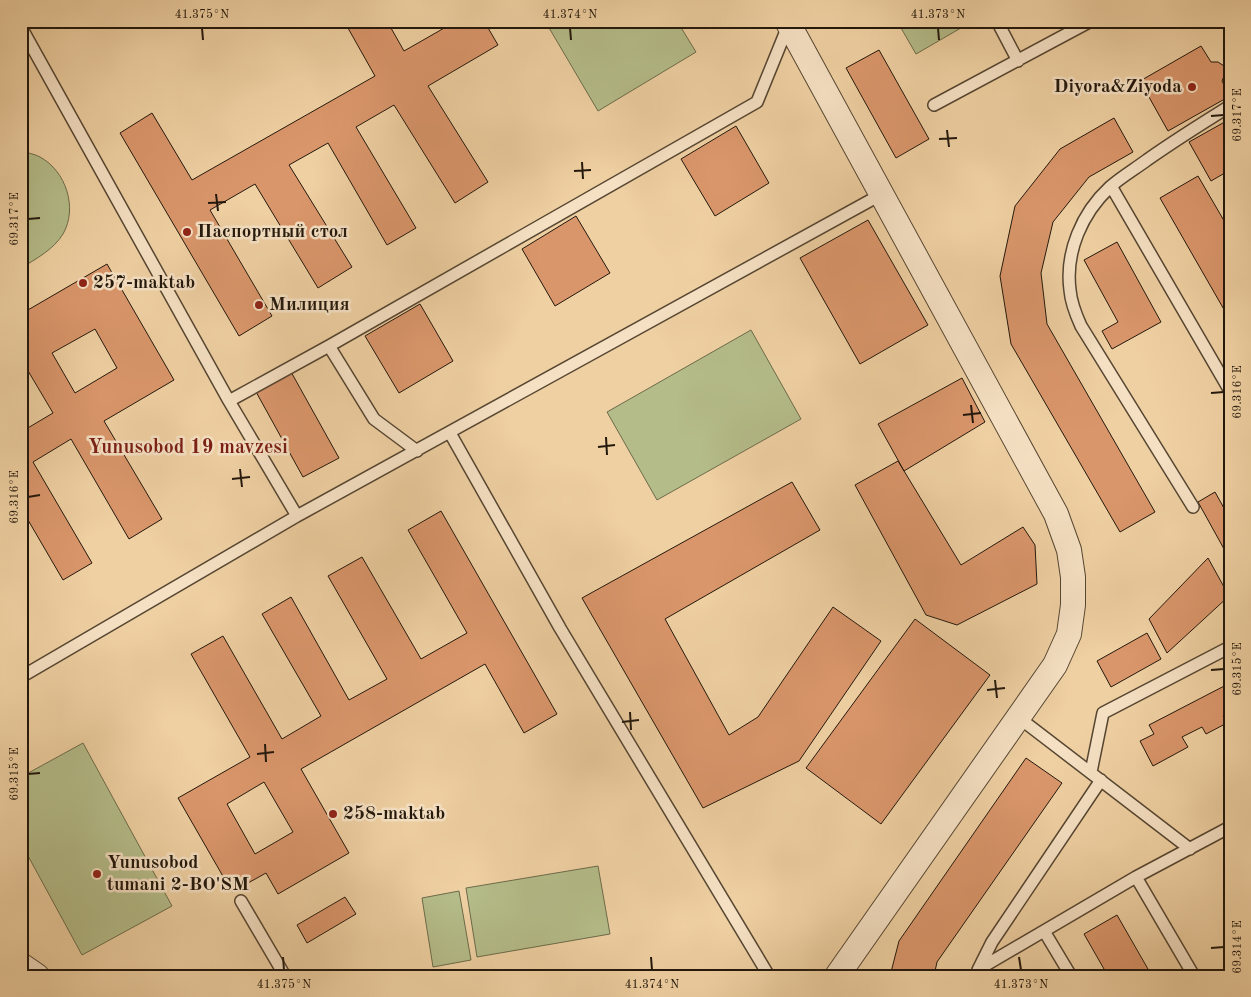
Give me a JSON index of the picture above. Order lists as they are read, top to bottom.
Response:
{
  "districts": ["Yunusobod 19 mavzesi"],
  "places": [
    "Diyora&Ziyoda",
    "Паспортный стол",
    "257-maktab",
    "Милиция",
    "258-maktab",
    "Yunusobod tumani 2-BO'SM"
  ],
  "coordinates": [
    "41.375°N",
    "41.374°N",
    "41.373°N",
    "69.317°E",
    "69.316°E",
    "69.315°E",
    "69.314°E"
  ]
}
